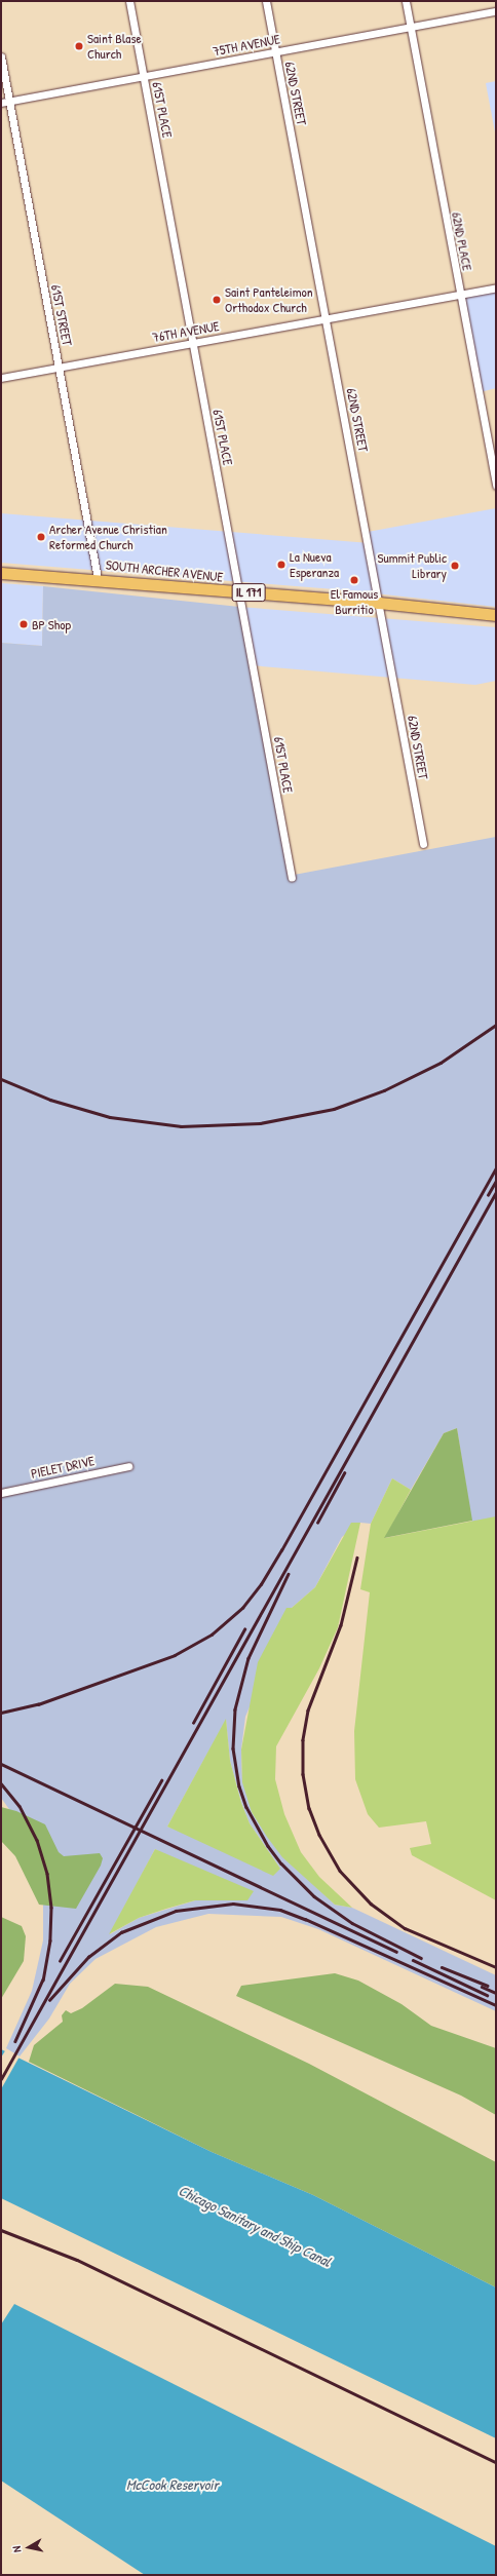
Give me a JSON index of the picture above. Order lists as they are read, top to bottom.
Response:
{
  "streets": {
    "main road": ["SOUTH ARCHER AVENUE", "IL 171"],
    "street": [
      "75TH AVENUE",
      "62ND STREET",
      "61ST PLACE",
      "62ND PLACE",
      "61ST STREET",
      "76TH AVENUE",
      "PIELET DRIVE"
    ]
  },
  "crossings": [
    ["75TH AVENUE", "62ND STREET"],
    ["75TH AVENUE", "61ST PLACE"],
    ["75TH AVENUE", "62ND PLACE"],
    ["75TH AVENUE", "61ST STREET"],
    ["62ND STREET", "76TH AVENUE"],
    ["62ND STREET", "SOUTH ARCHER AVENUE"],
    ["61ST PLACE", "76TH AVENUE"],
    ["61ST PLACE", "SOUTH ARCHER AVENUE"],
    ["62ND PLACE", "76TH AVENUE"],
    ["61ST STREET", "76TH AVENUE"],
    ["61ST STREET", "SOUTH ARCHER AVENUE"]
  ],
  "water": ["Chicago Sanitary and Ship Canal", "McCook Reservoir"],
  "places": [
    "Saint Blase Church",
    "Saint Panteleimon Orthodox Church",
    "Archer Avenue Christian Reformed Church",
    "La Nueva Esperanza",
    "Summit Public Library",
    "El Famous Burritio",
    "BP Shop"
  ],
  "north": "left"
}
